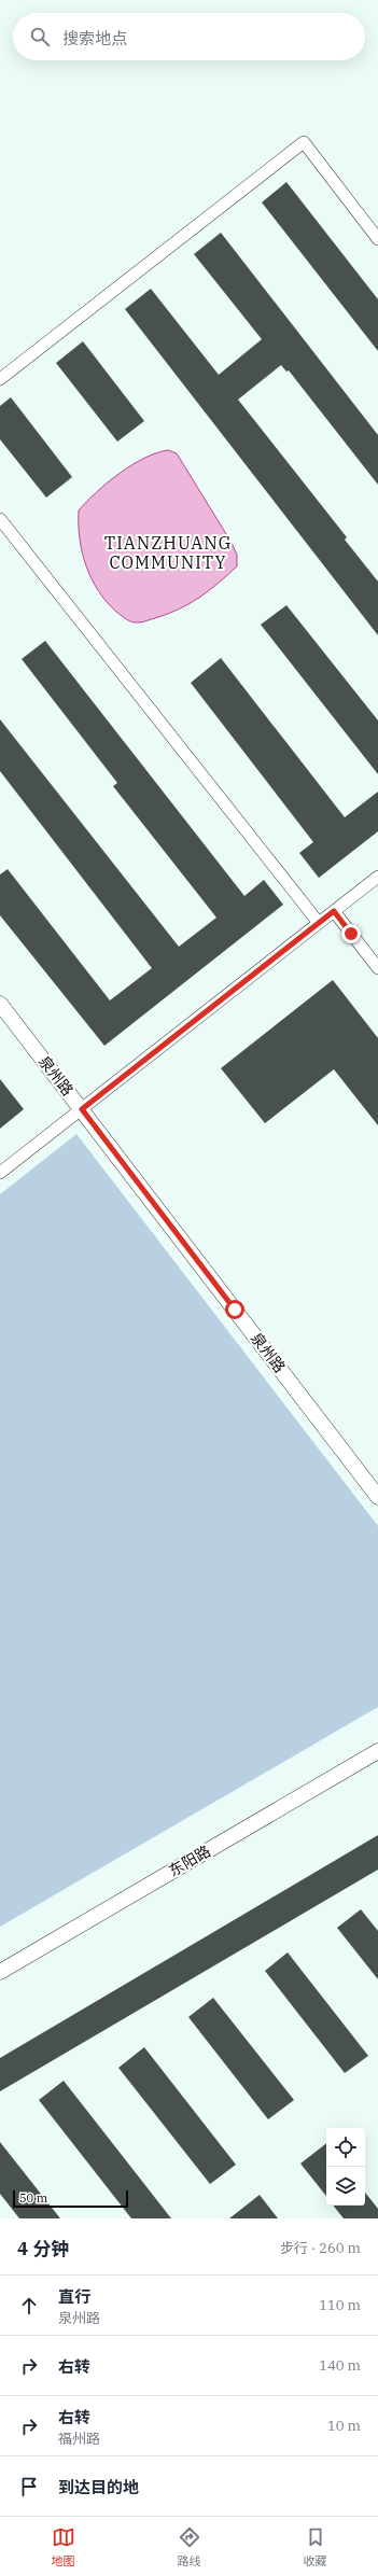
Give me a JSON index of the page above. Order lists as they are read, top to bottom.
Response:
{
  "streets": {
    "street": ["泉州路", "东阳路"]
  },
  "districts": ["TIANZHUANG COMMUNITY"],
  "scale_bar": "50 m",
  "page": {
    "search": "搜索地点",
    "scale": "50 m",
    "heading": ["4 分钟", "步行 · 260 m"],
    "list": [
      ["直行", "泉州路", "110 m"],
      ["右转", "140 m"],
      ["右转", "福州路", "10 m"],
      "到达目的地"
    ],
    "nav": ["地图", "路线", "收藏"]
  }
}
